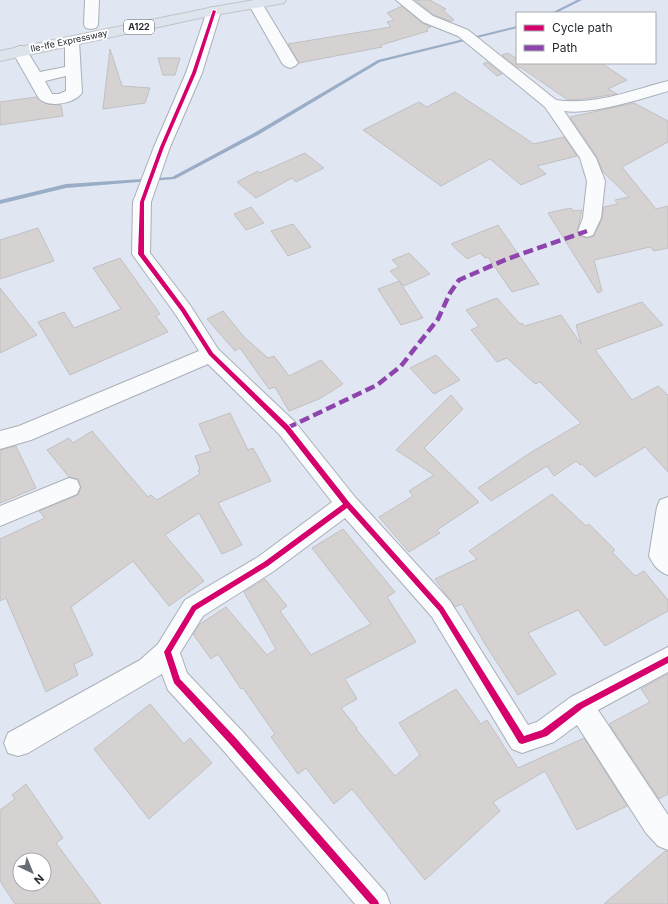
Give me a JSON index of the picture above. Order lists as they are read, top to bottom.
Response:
{
  "streets": {
    "highway": ["A122", "Ile-Ife Expressway"]
  },
  "legend": ["Cycle path", "Path"],
  "north": "bottom right"
}
